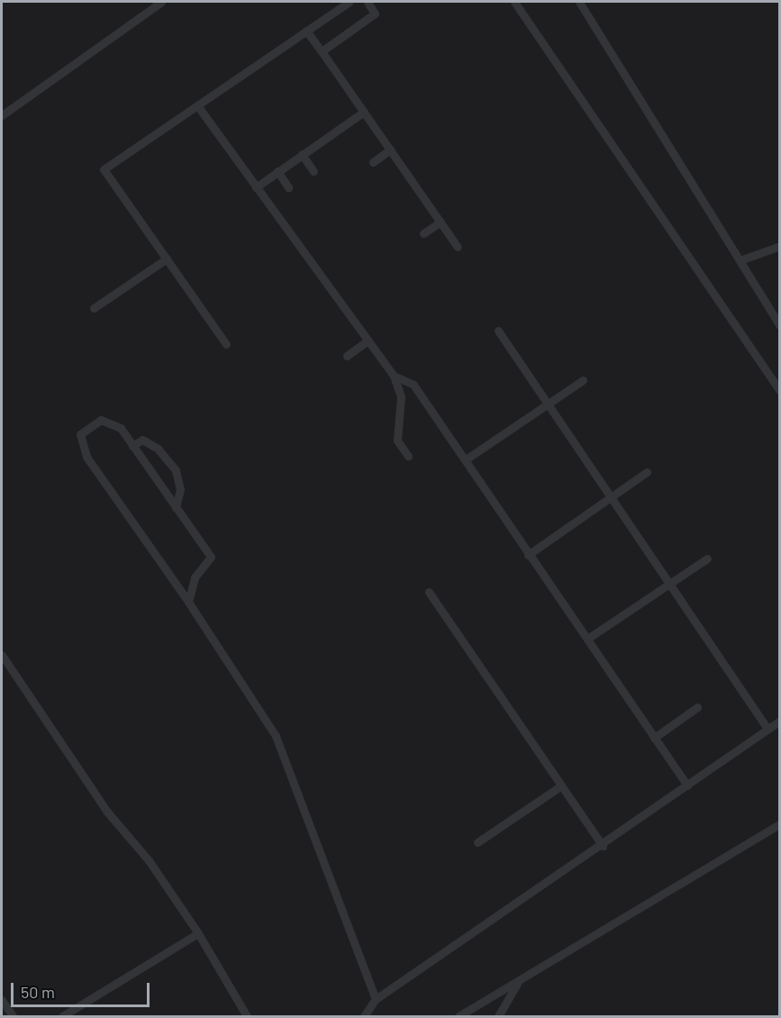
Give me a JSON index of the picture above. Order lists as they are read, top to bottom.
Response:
{
  "scale_bar": "50 m"
}
